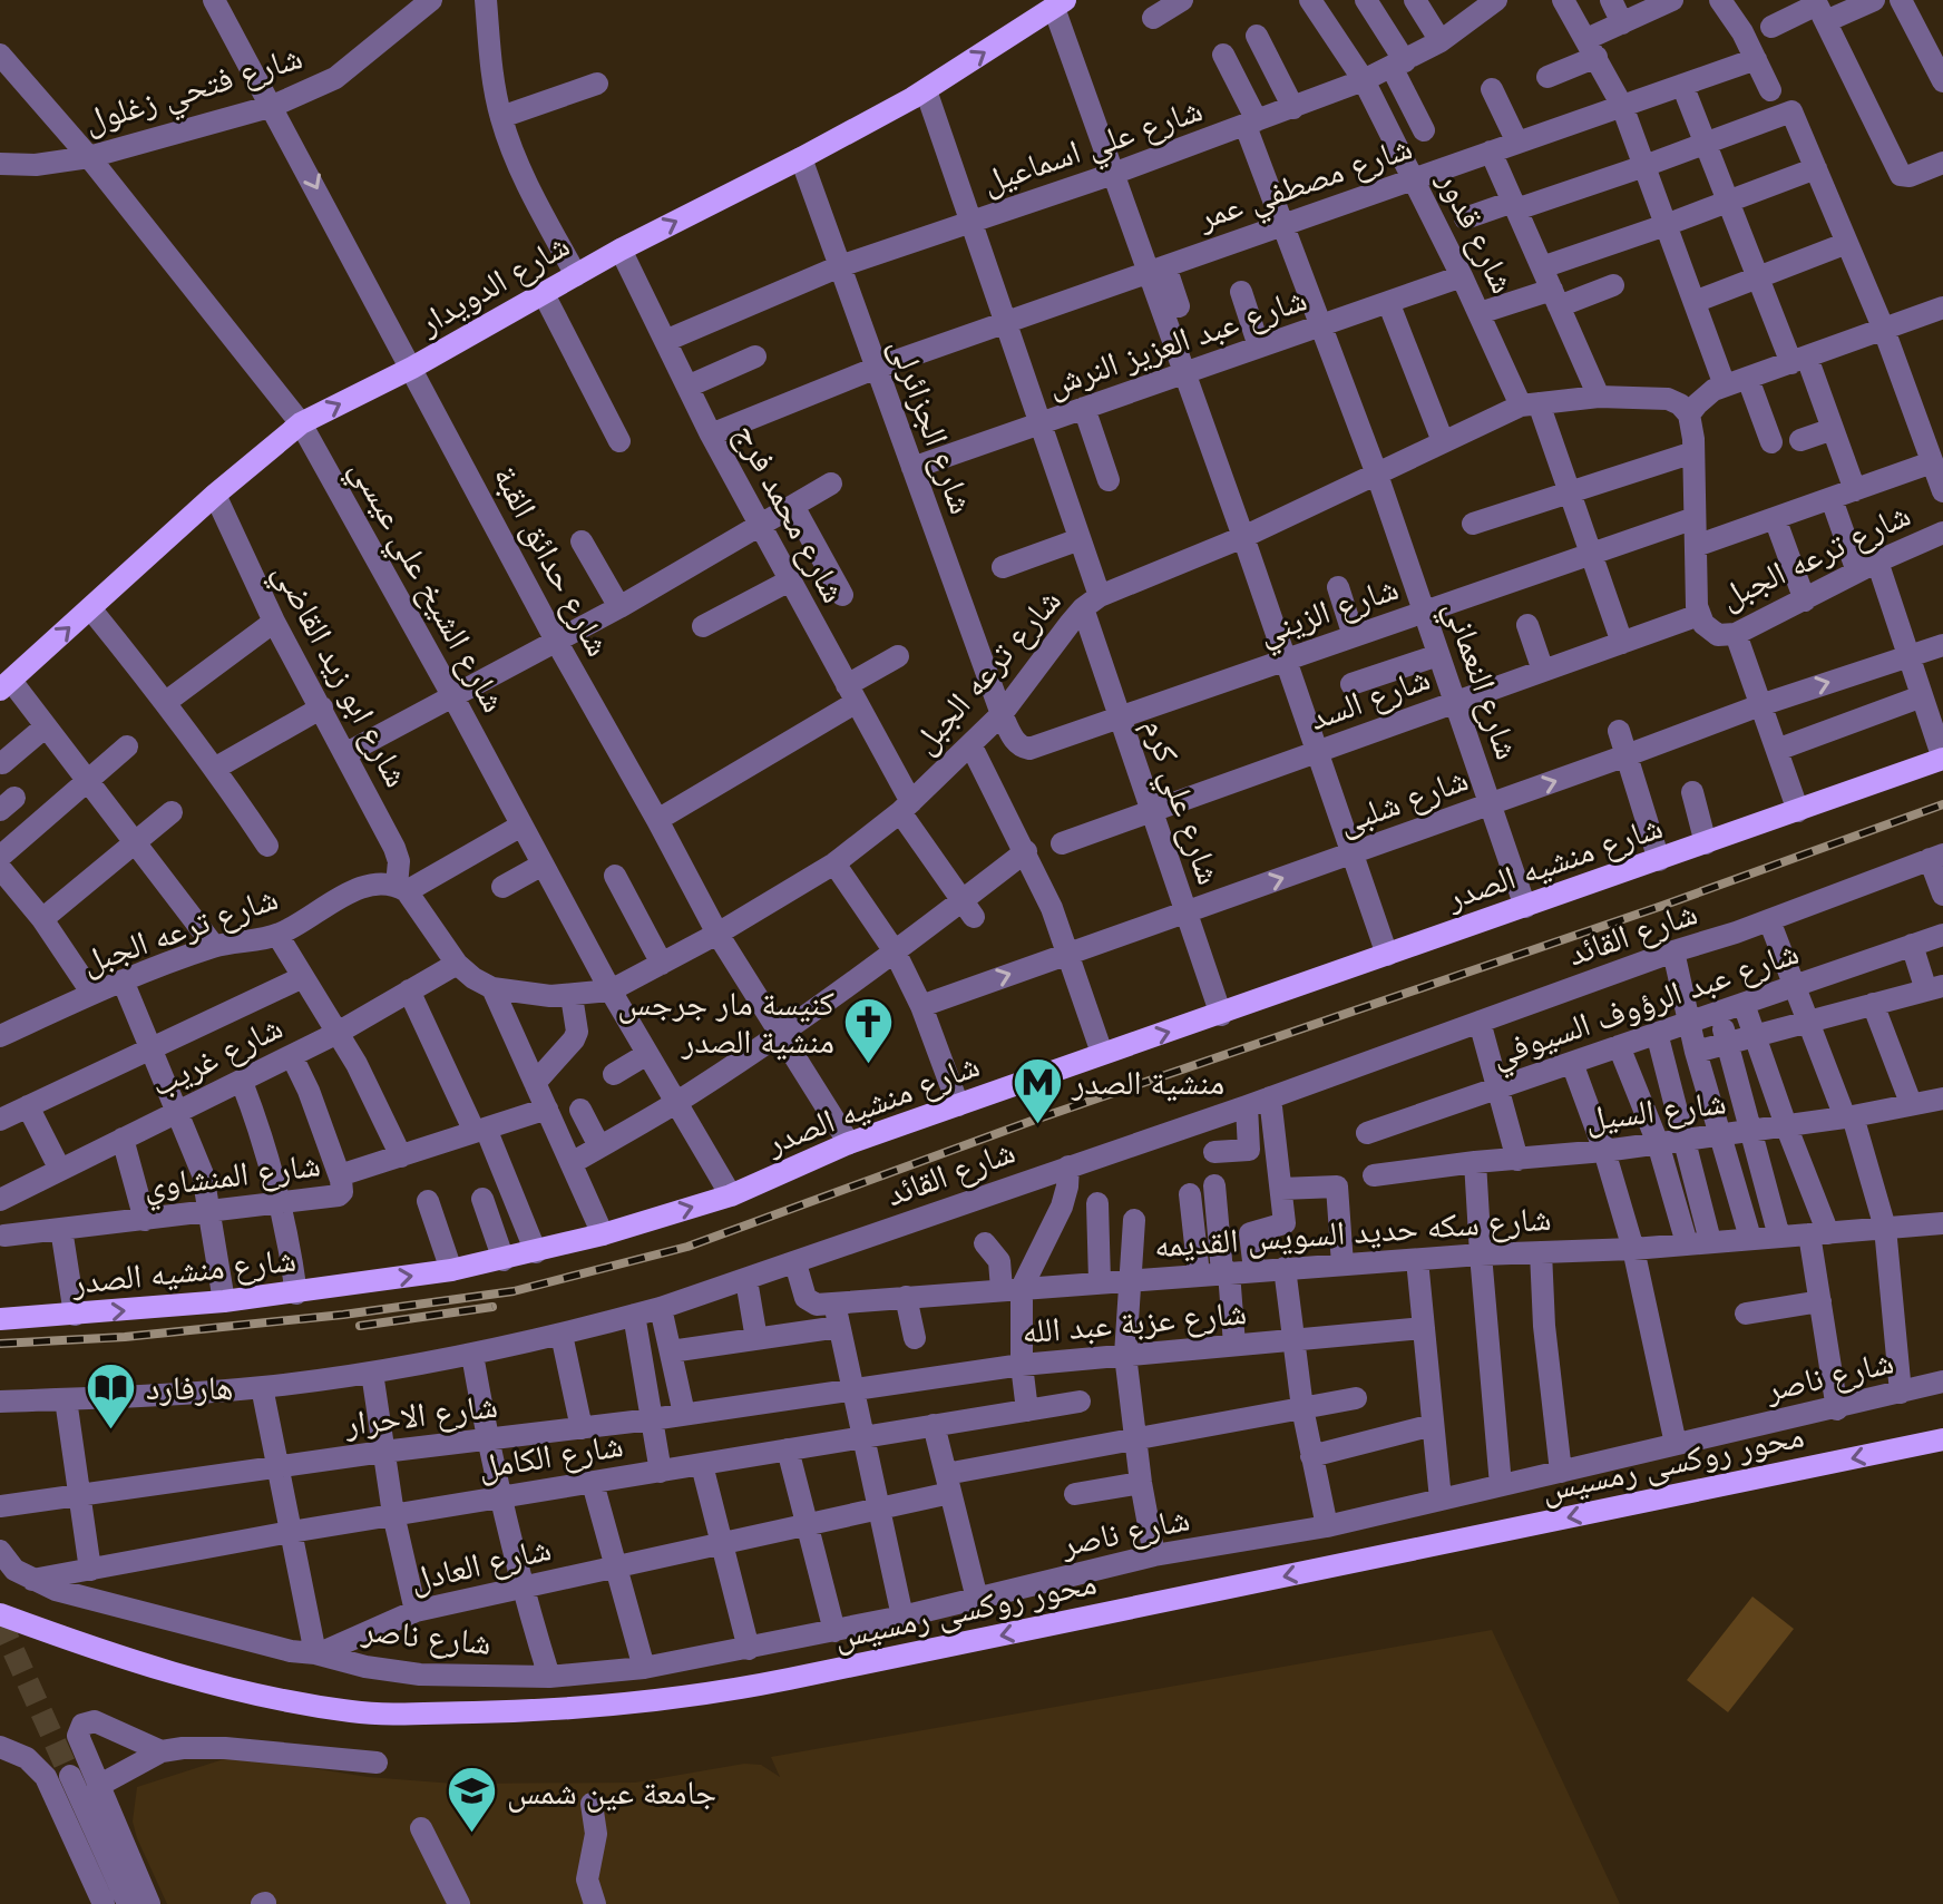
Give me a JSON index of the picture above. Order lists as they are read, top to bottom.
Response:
{
  "streets": {
    "main road": ["شارع الدويدار", "شارع منشيه الصدر", "محور روكسى رمسيس"],
    "street": [
      "شارع فتحي زغلول",
      "شارع علي اسماعيل",
      "شارع مصطفي عمر",
      "شارع قدور",
      "شارع عبد العزيز النرش",
      "شارع الجزائرلى",
      "شارع محمد فرج",
      "شارع ترعه الجبل",
      "شارع حدائق القبة",
      "شارع الشيخ علي عيسي",
      "شارع الزيني",
      "شارع ابو زيد القاضي",
      "شارع النعماني",
      "شارع السد",
      "شارع شلبى",
      "شارع علي كرم",
      "شارع القائد",
      "شارع عبد الرؤوف السيوفي",
      "شارع غريب",
      "شارع السيل",
      "شارع المنشاوي",
      "شارع سكه حديد السويس القديمه",
      "شارع عزبة عبد الله",
      "شارع ناصر",
      "شارع الاحرار",
      "شارع الكامل",
      "شارع العادل"
    ]
  },
  "crossings": [
    ["شارع فتحي زغلول", "شارع حدائق القبة"],
    ["شارع فتحي زغلول", "شارع الشيخ علي عيسي"],
    ["شارع علي اسماعيل", "شارع قدور"],
    ["شارع علي اسماعيل", "شارع الجزائرلى"],
    ["شارع علي اسماعيل", "شارع محمد فرج"],
    ["شارع علي اسماعيل", "شارع النعماني"],
    ["شارع علي اسماعيل", "شارع علي كرم"],
    ["شارع مصطفي عمر", "شارع قدور"],
    ["شارع مصطفي عمر", "شارع الجزائرلى"],
    ["شارع مصطفي عمر", "شارع محمد فرج"],
    ["شارع مصطفي عمر", "شارع النعماني"],
    ["شارع مصطفي عمر", "شارع علي كرم"],
    ["شارع قدور", "شارع عبد العزيز النرش"],
    ["شارع قدور", "شارع ترعه الجبل"],
    ["شارع قدور", "شارع الزيني"],
    ["شارع قدور", "شارع السد"],
    ["شارع الدويدار", "شارع الجزائرلى"],
    ["شارع الدويدار", "شارع محمد فرج"],
    ["شارع الدويدار", "شارع حدائق القبة"],
    ["شارع الدويدار", "شارع الشيخ علي عيسي"],
    ["شارع الدويدار", "شارع ابو زيد القاضي"],
    ["شارع الدويدار", "شارع علي كرم"],
    ["شارع عبد العزيز النرش", "شارع الجزائرلى"],
    ["شارع عبد العزيز النرش", "شارع النعماني"],
    ["شارع عبد العزيز النرش", "شارع علي كرم"],
    ["شارع الجزائرلى", "شارع ترعه الجبل"],
    ["شارع الجزائرلى", "شارع الزيني"],
    ["شارع محمد فرج", "شارع ترعه الجبل"],
    ["شارع ترعه الجبل", "شارع حدائق القبة"],
    ["شارع ترعه الجبل", "شارع الشيخ علي عيسي"],
    ["شارع ترعه الجبل", "شارع الزيني"],
    ["شارع ترعه الجبل", "شارع ابو زيد القاضي"],
    ["شارع ترعه الجبل", "شارع النعماني"],
    ["شارع ترعه الجبل", "شارع السد"],
    ["شارع ترعه الجبل", "شارع علي كرم"],
    ["شارع ترعه الجبل", "شارع غريب"],
    ["شارع حدائق القبة", "شارع منشيه الصدر"],
    ["شارع الشيخ علي عيسي", "شارع منشيه الصدر"],
    ["شارع الزيني", "شارع النعماني"],
    ["شارع الزيني", "شارع علي كرم"],
    ["شارع النعماني", "شارع السد"],
    ["شارع النعماني", "شارع شلبى"],
    ["شارع النعماني", "شارع منشيه الصدر"],
    ["شارع السد", "شارع علي كرم"],
    ["شارع شلبى", "شارع علي كرم"],
    ["شارع علي كرم", "شارع منشيه الصدر"],
    ["شارع عزبة عبد الله", "شارع الاحرار"],
    ["شارع ناصر", "شارع العادل"]
  ],
  "one_way": ["شارع الدويدار", "محور روكسى رمسيس"],
  "places": {
    "church": ["كنيسة مار جرجس منشية الصدر"],
    "metro station": ["منشية الصدر"],
    "library": ["هارفارد"],
    "school or university": ["جامعة عين شمس"]
  }
}
